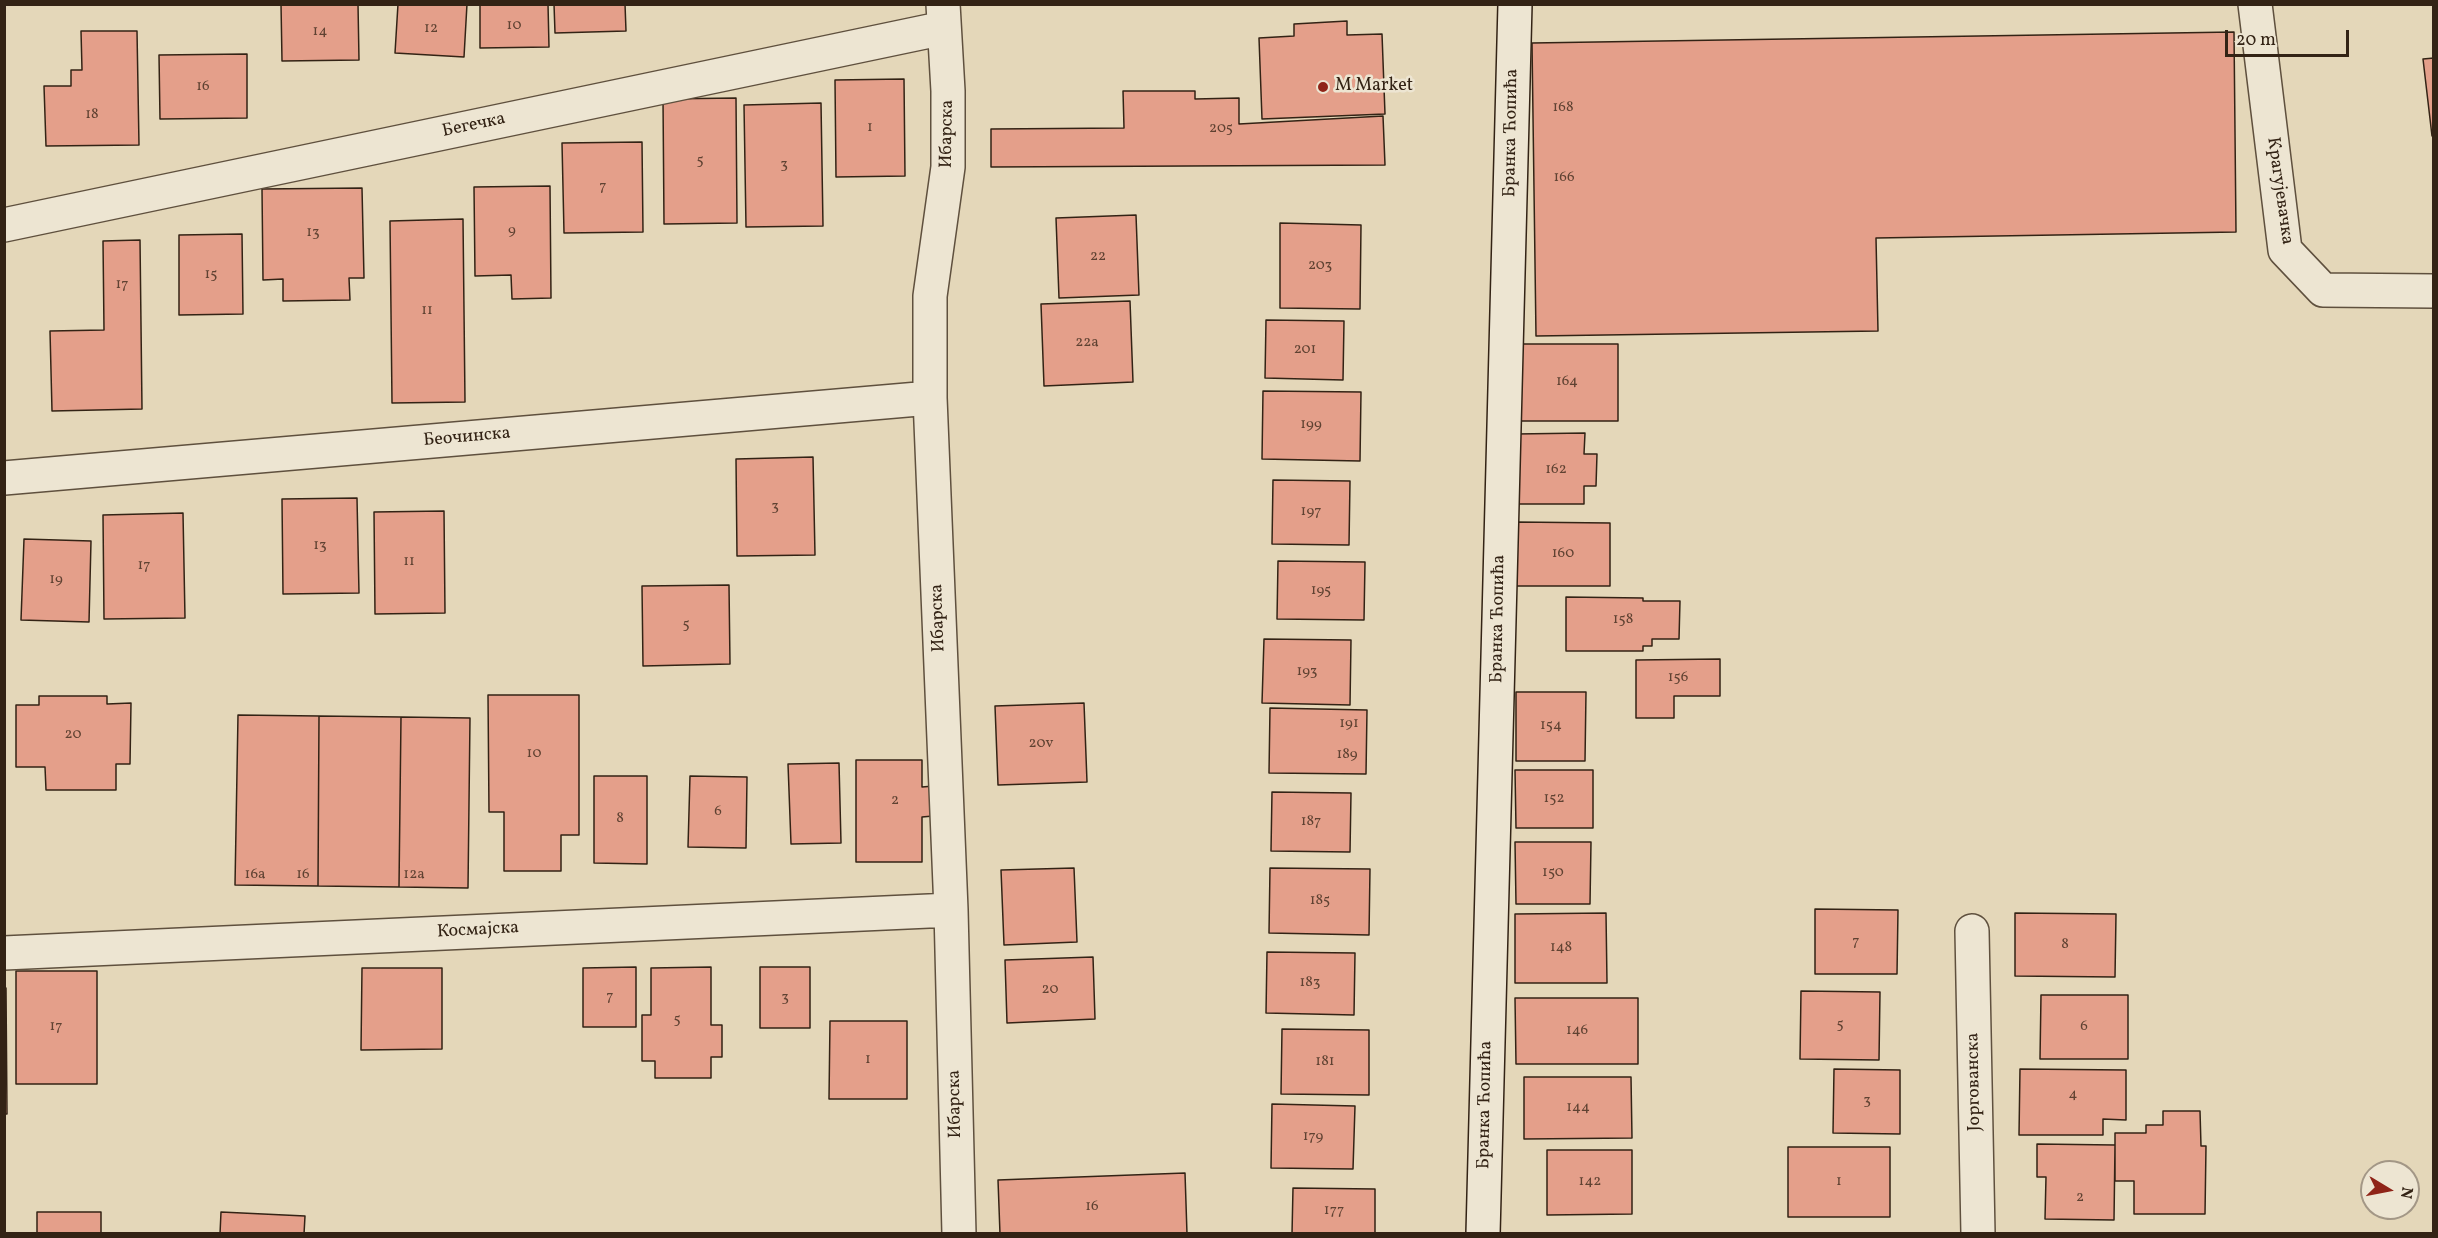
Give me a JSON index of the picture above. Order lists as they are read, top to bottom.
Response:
{
  "streets": {
    "street": [
      "Бегечка",
      "Бранка Ћопића",
      "Ибарска",
      "Крагујевачка",
      "Беочинска",
      "Космајска",
      "Јоргованска"
    ]
  },
  "crossings": [
    ["Бегечка", "Ибарска"],
    ["Ибарска", "Беочинска"],
    ["Ибарска", "Космајска"]
  ],
  "places": ["M Market"],
  "house_numbers": [
    "10",
    "12",
    "14",
    "16",
    "168",
    "18",
    "1",
    "205",
    "5",
    "3",
    "166",
    "7",
    "9",
    "13",
    "22",
    "203",
    "15",
    "17",
    "11",
    "22a",
    "201",
    "164",
    "199",
    "162",
    "3",
    "197",
    "13",
    "160",
    "11",
    "17",
    "19",
    "195",
    "158",
    "5",
    "193",
    "156",
    "191",
    "154",
    "20",
    "20v",
    "10",
    "189",
    "152",
    "2",
    "6",
    "8",
    "187",
    "150",
    "16a",
    "16",
    "12a",
    "185",
    "7",
    "8",
    "148",
    "183",
    "20",
    "7",
    "3",
    "5",
    "5",
    "17",
    "6",
    "146",
    "1",
    "181",
    "4",
    "3",
    "144",
    "179",
    "142",
    "1",
    "2",
    "16",
    "177"
  ],
  "scale_bar": "20 m",
  "north": "right"
}
